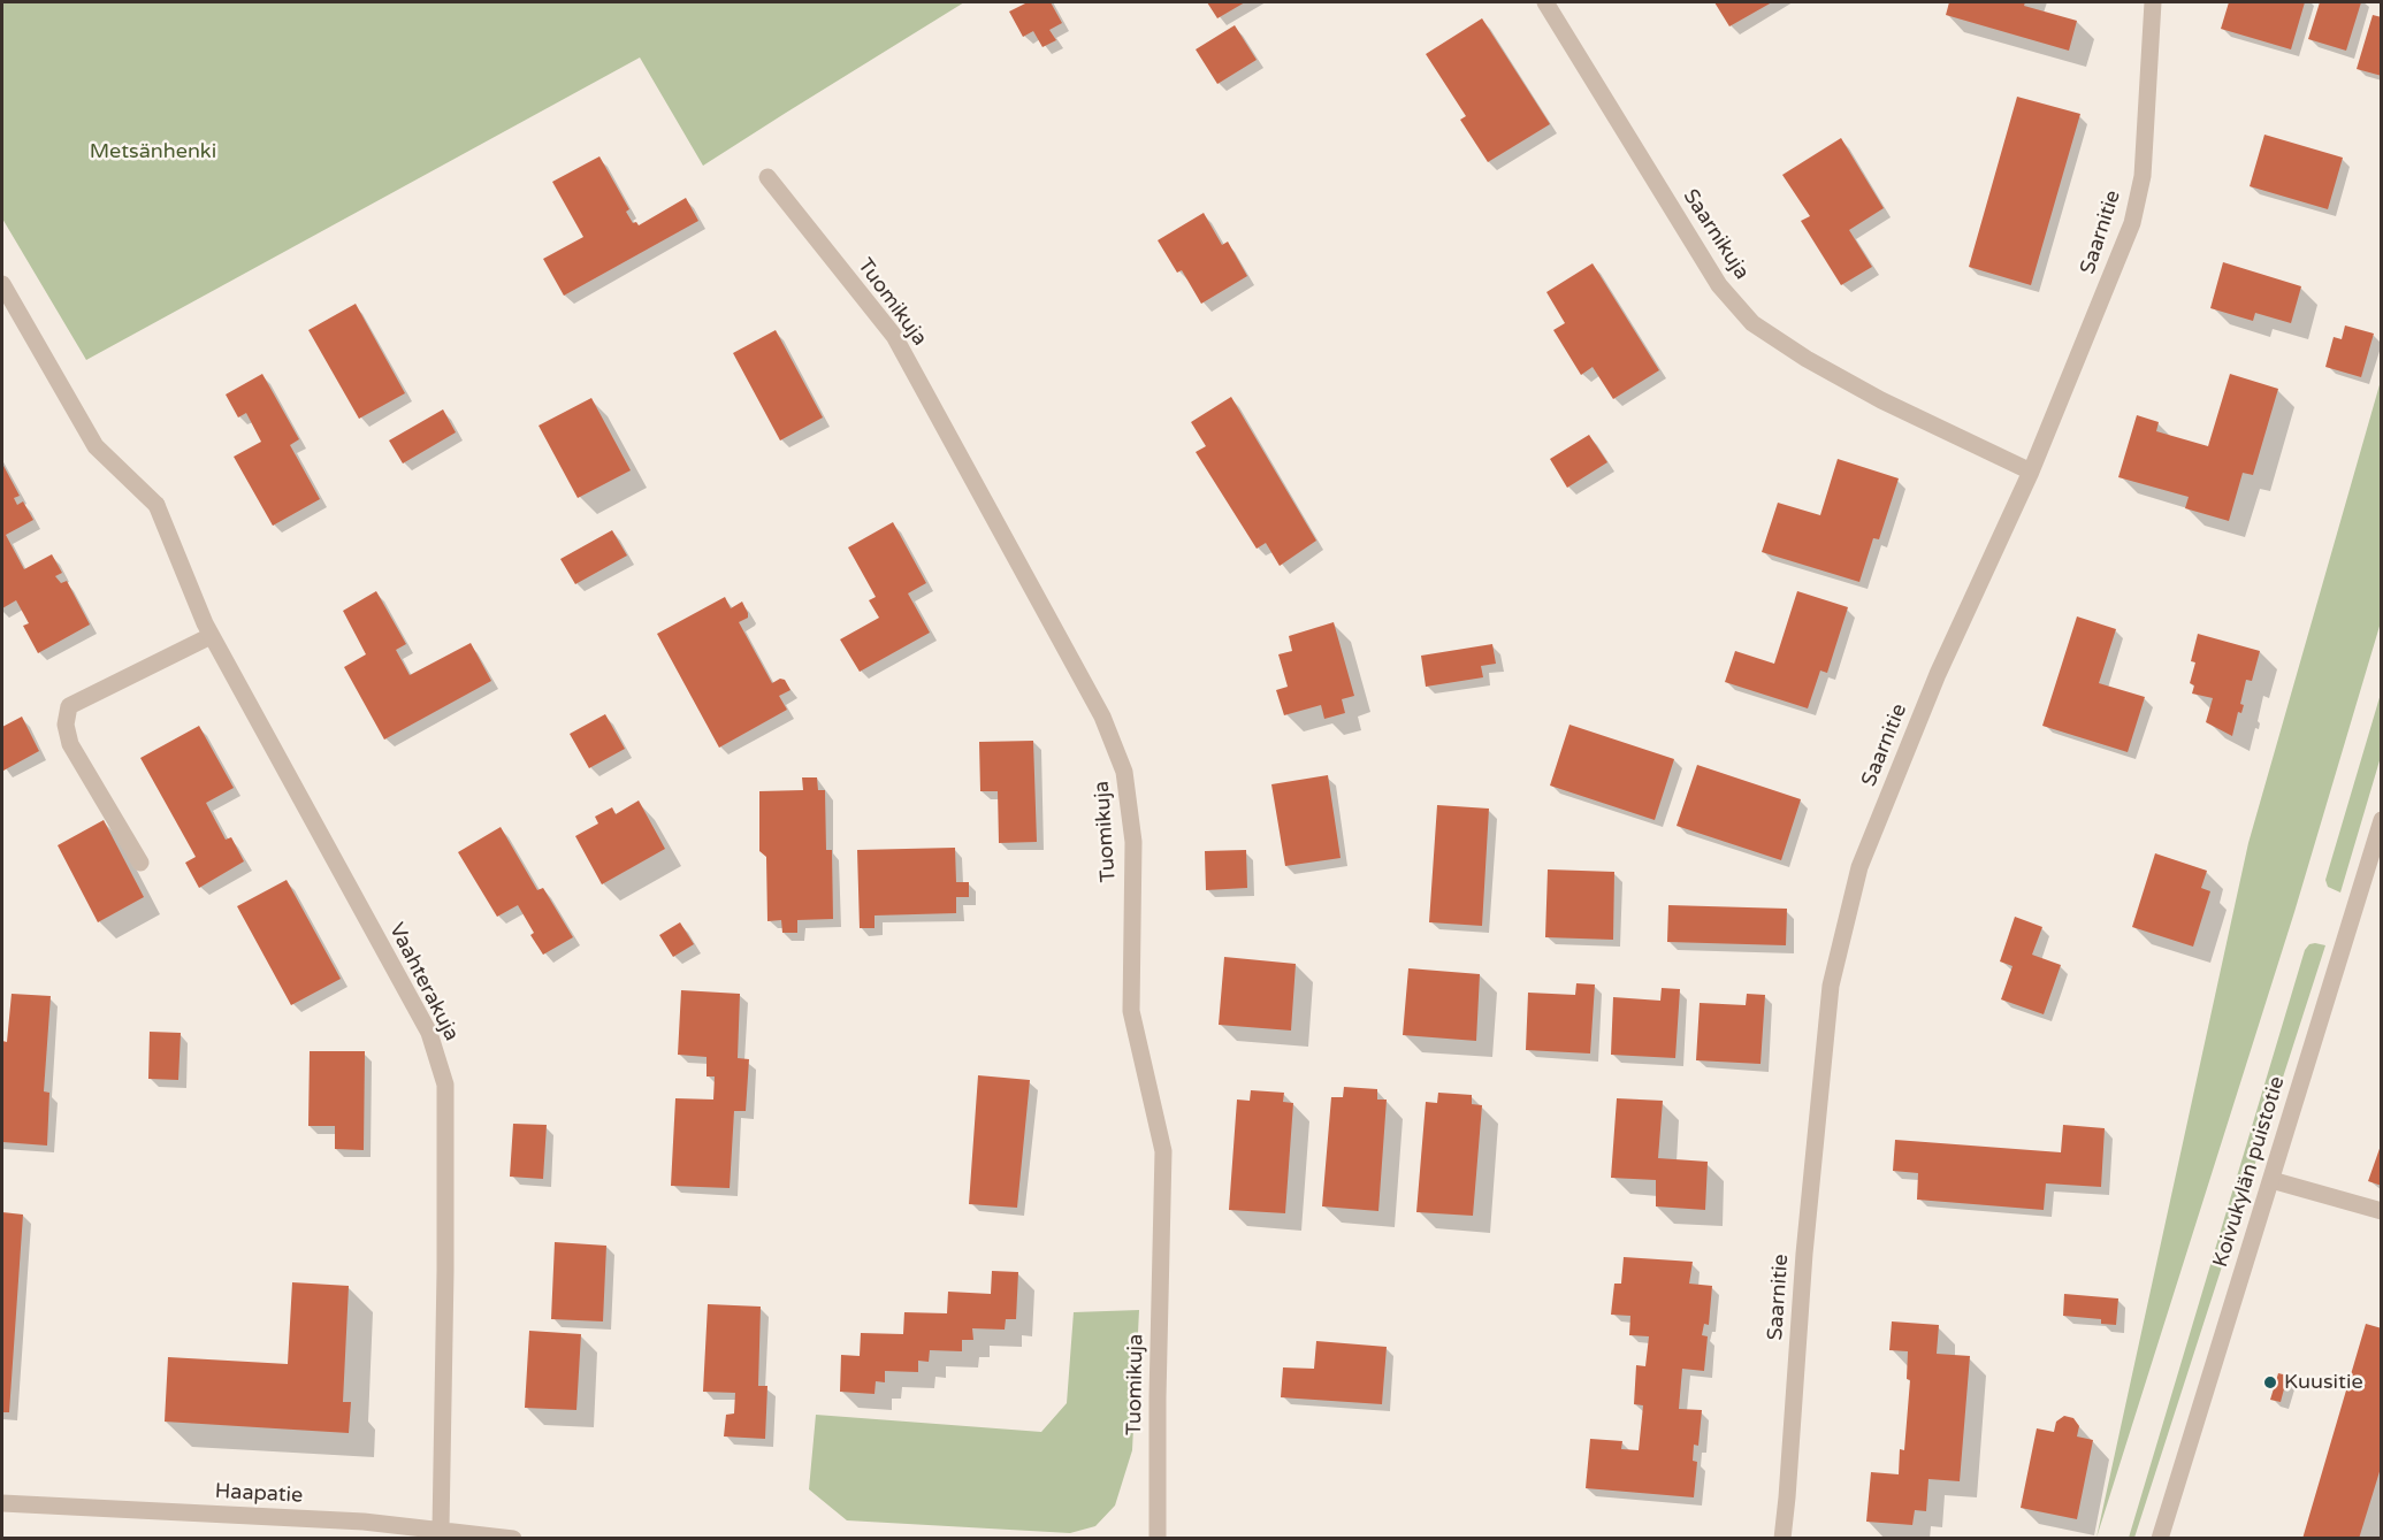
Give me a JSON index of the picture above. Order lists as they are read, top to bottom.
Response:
{
  "streets": {
    "street": [
      "Saarnitie",
      "Saarnikuja",
      "Tuomikuja",
      "Vaahterakuja",
      "Koivukylän puistotie",
      "Haapatie"
    ]
  },
  "crossings": [
    ["Saarnitie", "Saarnikuja"],
    ["Vaahterakuja", "Haapatie"]
  ],
  "parks": ["Metsänhenki"],
  "places": ["Kuusitie"]
}
